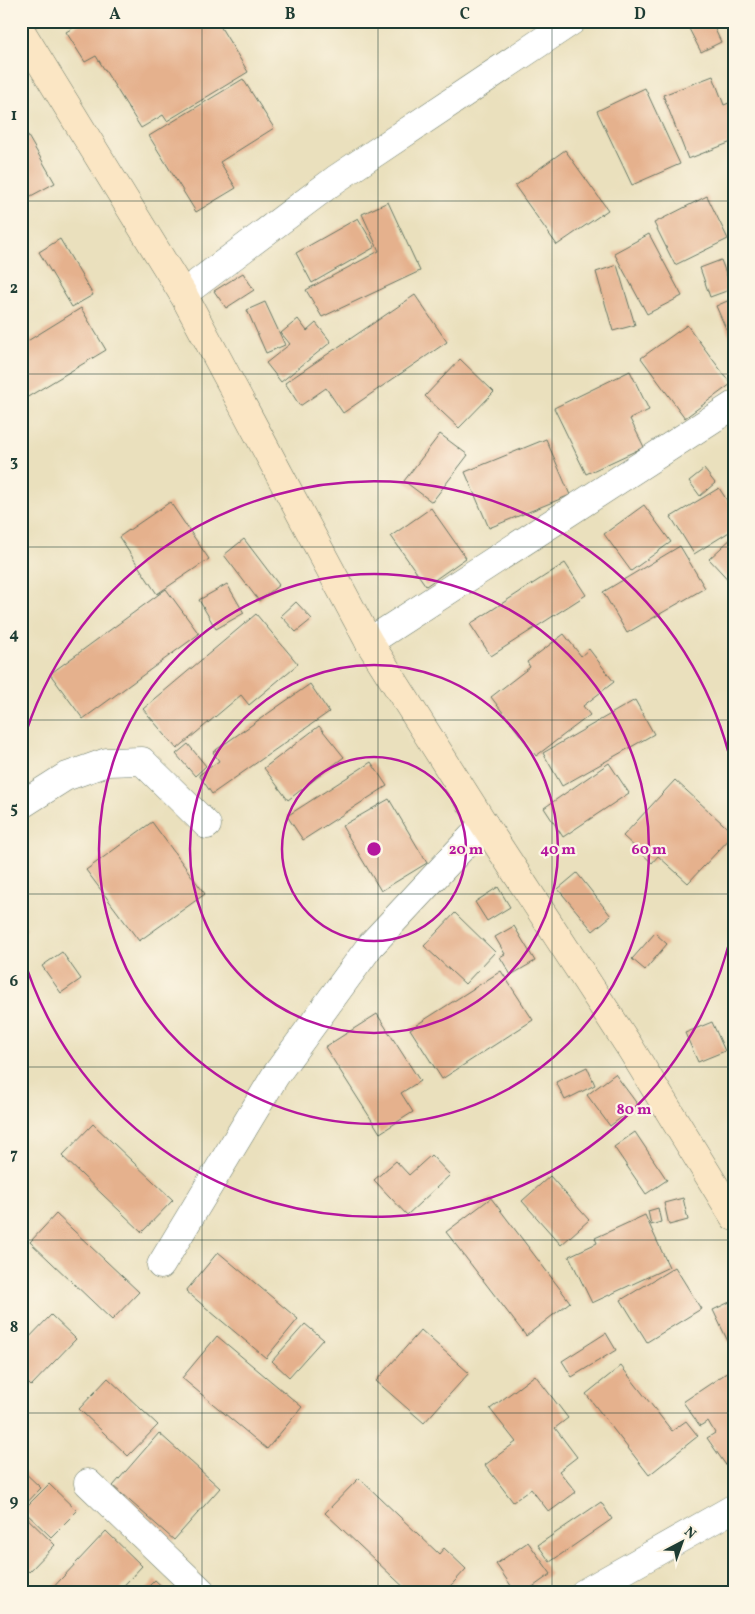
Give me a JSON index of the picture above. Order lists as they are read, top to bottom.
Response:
{
  "north": "top right",
  "grid": {
    "columns": [
      "A",
      "B",
      "C",
      "D"
    ],
    "rows": [
      "1",
      "2",
      "3",
      "4",
      "5",
      "6",
      "7",
      "8",
      "9"
    ]
  },
  "rings": [
    "20 m",
    "40 m",
    "60 m",
    "80 m"
  ]
}
